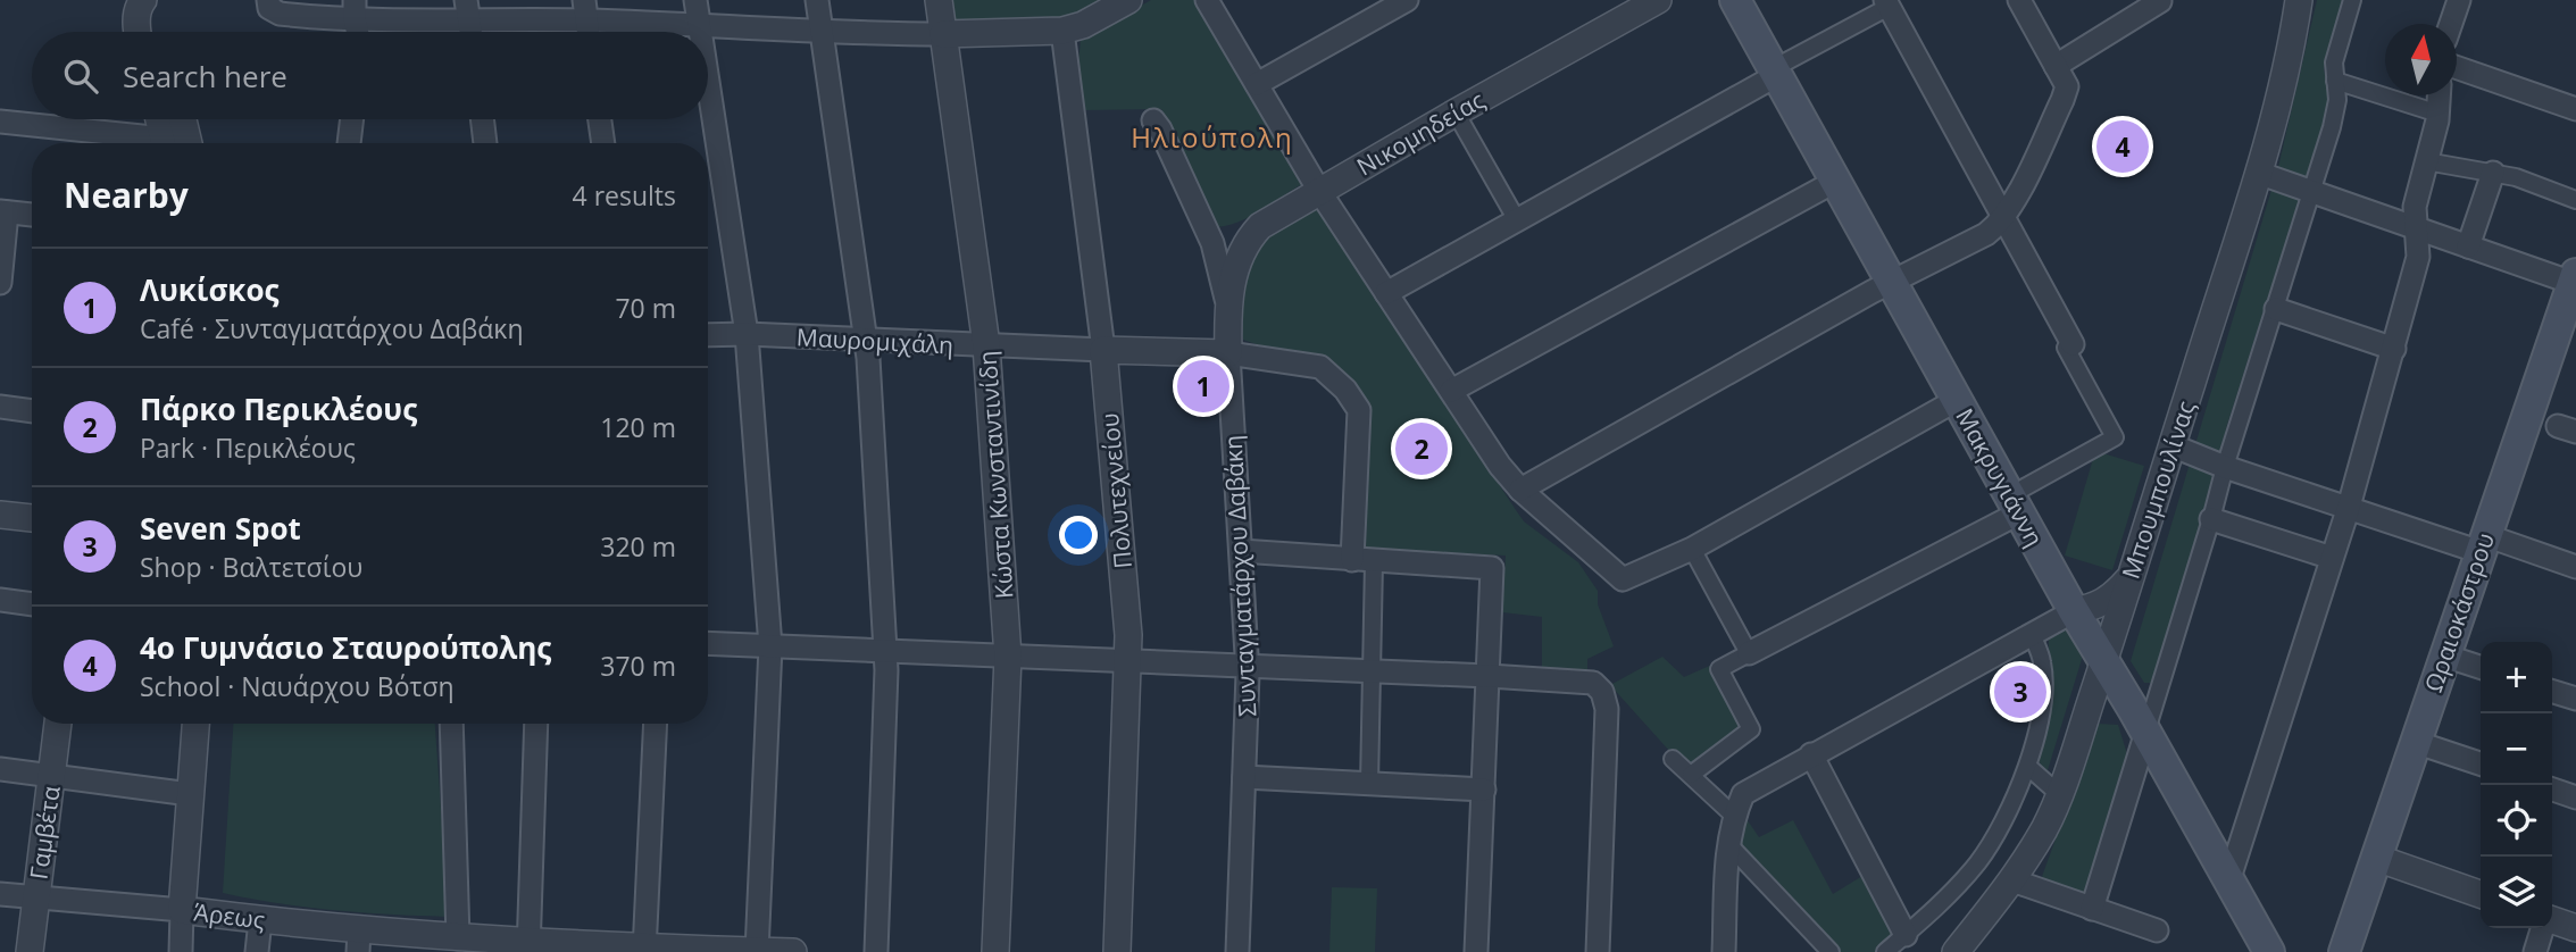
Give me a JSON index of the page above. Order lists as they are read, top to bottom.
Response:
{
  "streets": {
    "main road": ["Μακρυγιάννη", "Ωραιοκάστρου"],
    "street": [
      "Νικομηδείας",
      "Μαυρομιχάλη",
      "Κώστα Κωνσταντινίδη",
      "Μπουμπουλίνας",
      "Πολυτεχνείου",
      "Συνταγματάρχου Δαβάκη",
      "Γαμβέτα",
      "Άρεως"
    ]
  },
  "crossings": [
    ["Νικομηδείας", "Συνταγματάρχου Δαβάκη"],
    ["Μαυρομιχάλη", "Κώστα Κωνσταντινίδη"],
    ["Μαυρομιχάλη", "Πολυτεχνείου"],
    ["Μαυρομιχάλη", "Συνταγματάρχου Δαβάκη"],
    ["Μακρυγιάννη", "Μπουμπουλίνας"],
    ["Γαμβέτα", "Άρεως"]
  ],
  "districts": ["Ηλιούπολη"],
  "north": "top",
  "page": {
    "search": "Search here",
    "pins": [
      "4",
      "1",
      "2",
      "3"
    ],
    "heading": ["Nearby", "4 results"],
    "list": [
      {
        "mark": "1",
        "name": "Λυκίσκος",
        "note": "Café · Συνταγματάρχου Δαβάκη",
        "value": "70 m"
      },
      {
        "mark": "2",
        "name": "Πάρκο Περικλέους",
        "note": "Park · Περικλέους",
        "value": "120 m"
      },
      {
        "mark": "3",
        "name": "Seven Spot",
        "note": "Shop · Βαλτετσίου",
        "value": "320 m"
      },
      {
        "mark": "4",
        "name": "4ο Γυμνάσιο Σταυρούπολης",
        "note": "School · Ναυάρχου Βότση",
        "value": "370 m"
      }
    ],
    "map_buttons": ["+", "−"]
  }
}
